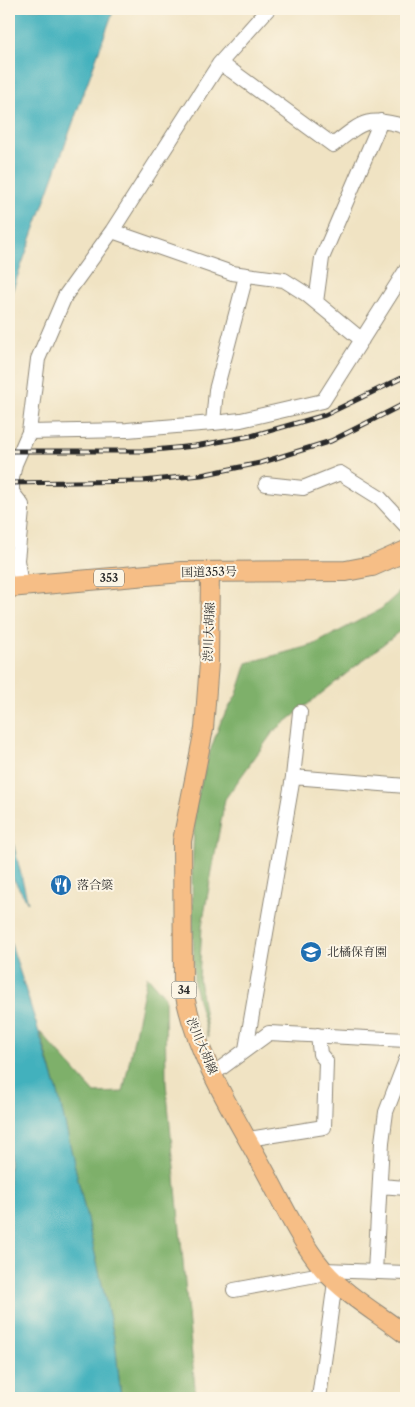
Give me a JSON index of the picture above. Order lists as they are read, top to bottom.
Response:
{
  "streets": {
    "highway": ["国道353号", "353"],
    "main road": ["渋川大胡線", "34"]
  },
  "crossings": [
    ["国道353号", "渋川大胡線"]
  ],
  "places": {
    "restaurant": ["落合簗"],
    "school or university": ["北橘保育園"]
  }
}
